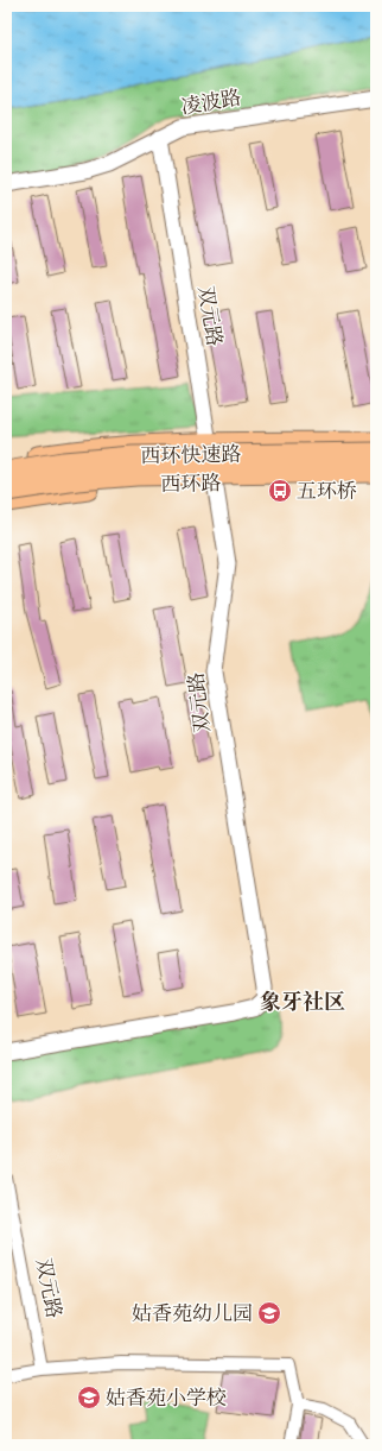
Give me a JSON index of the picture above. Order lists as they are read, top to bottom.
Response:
{
  "streets": {
    "main road": ["西环快速路", "西环路"],
    "street": ["凌波路", "双元路"]
  },
  "crossings": [
    ["凌波路", "双元路"],
    ["双元路", "西环路"]
  ],
  "districts": ["象牙社区"],
  "places": {
    "bus stop": ["五环桥"],
    "school or university": ["姑香苑幼儿园", "姑香苑小学校"]
  }
}
